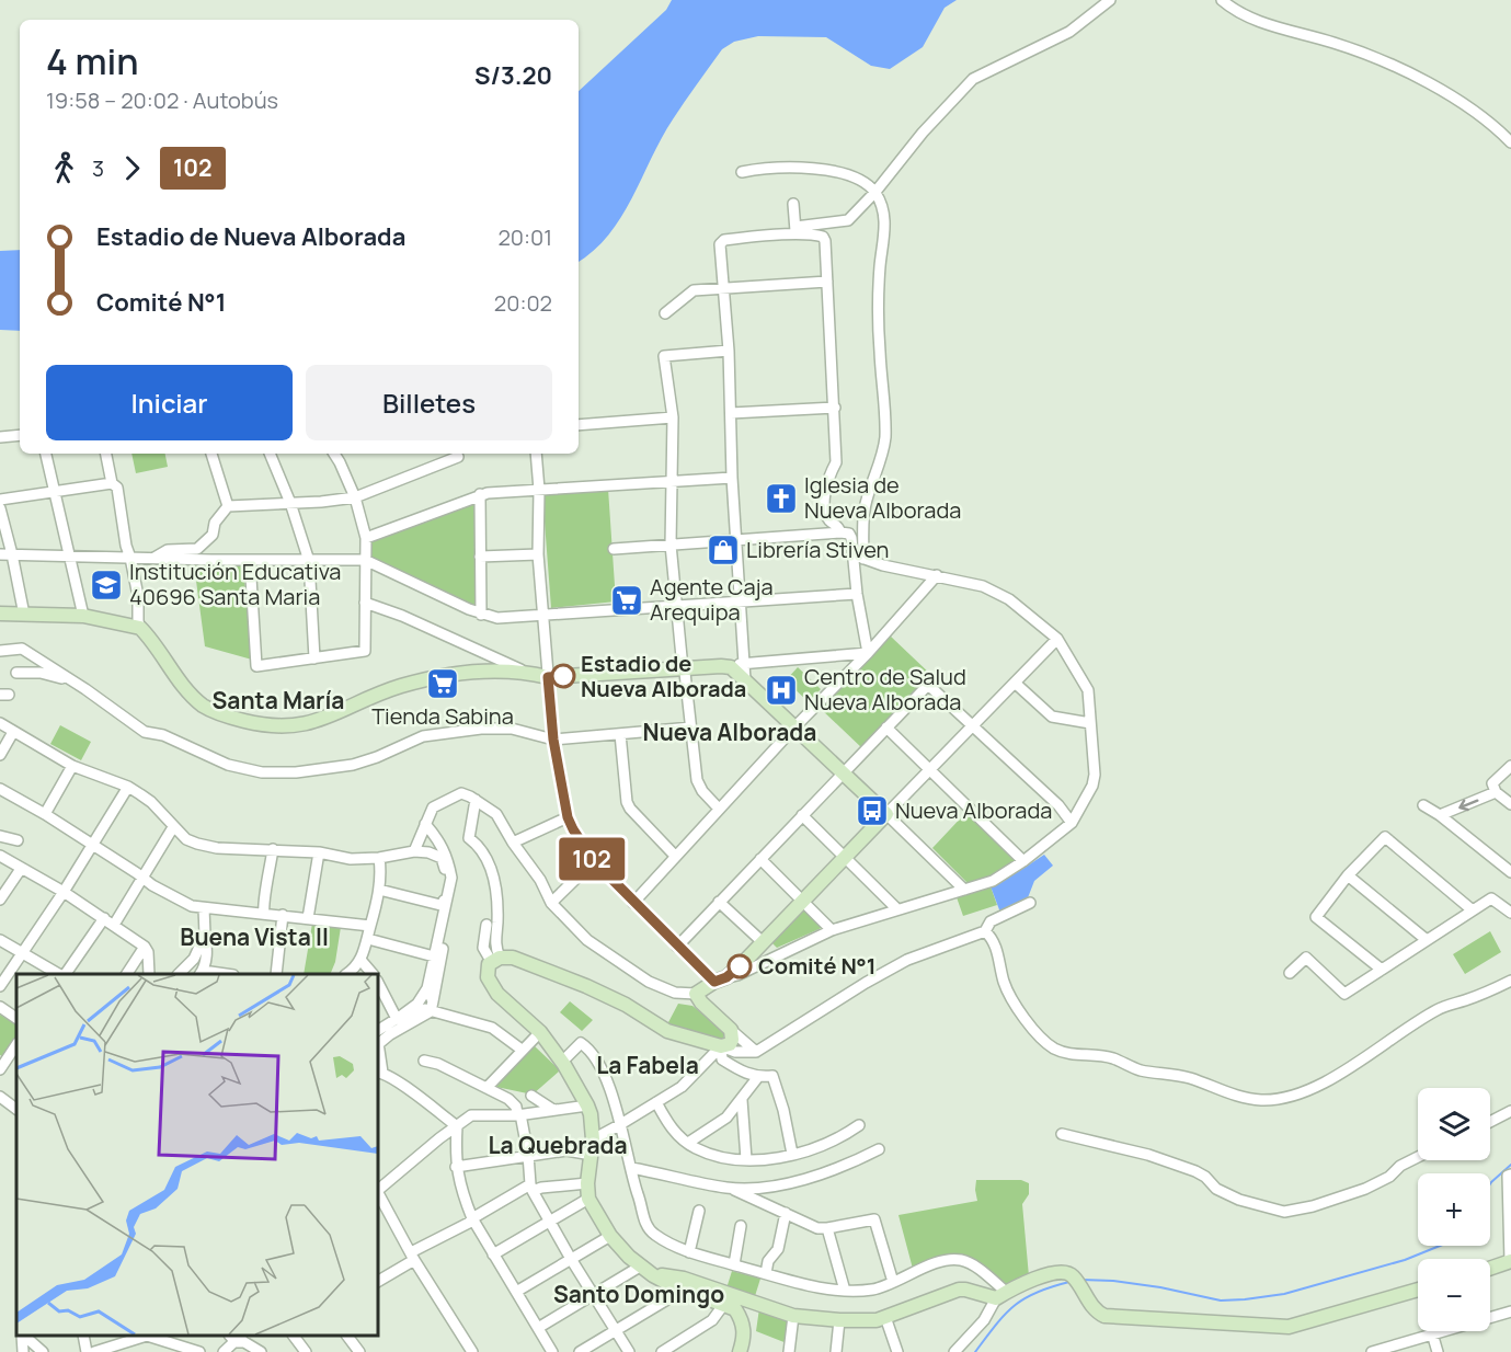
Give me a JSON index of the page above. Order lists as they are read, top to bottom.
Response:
{
  "districts": [
    "Santa María",
    "Nueva Alborada",
    "Buena Vista II",
    "La Fabela",
    "La Quebrada",
    "Santo Domingo"
  ],
  "places": {
    "church": ["Iglesia de Nueva Alborada"],
    "shop": ["Librería Stiven"],
    "school or university": ["Institución Educativa 40696 Santa Maria"],
    "supermarket": ["Agente Caja Arequipa", "Tienda Sabina"],
    "other": ["Estadio de Nueva Alborada", "Comité N°1"],
    "hospital": ["Centro de Salud Nueva Alborada"],
    "bus stop": ["Nueva Alborada"]
  },
  "lines": ["bus line 102"],
  "page": {
    "on_map": "102",
    "heading": ["4 min", "19:58 – 20:02 · Autobús", "S/3.20"],
    "legs": ["3", "102"],
    "list": [
      {
        "name": "Estadio de Nueva Alborada",
        "value": "20:01"
      },
      {
        "name": "Comité N°1",
        "value": "20:02"
      }
    ],
    "buttons": ["Iniciar", "Billetes"],
    "map_buttons": ["+", "−"]
  }
}
